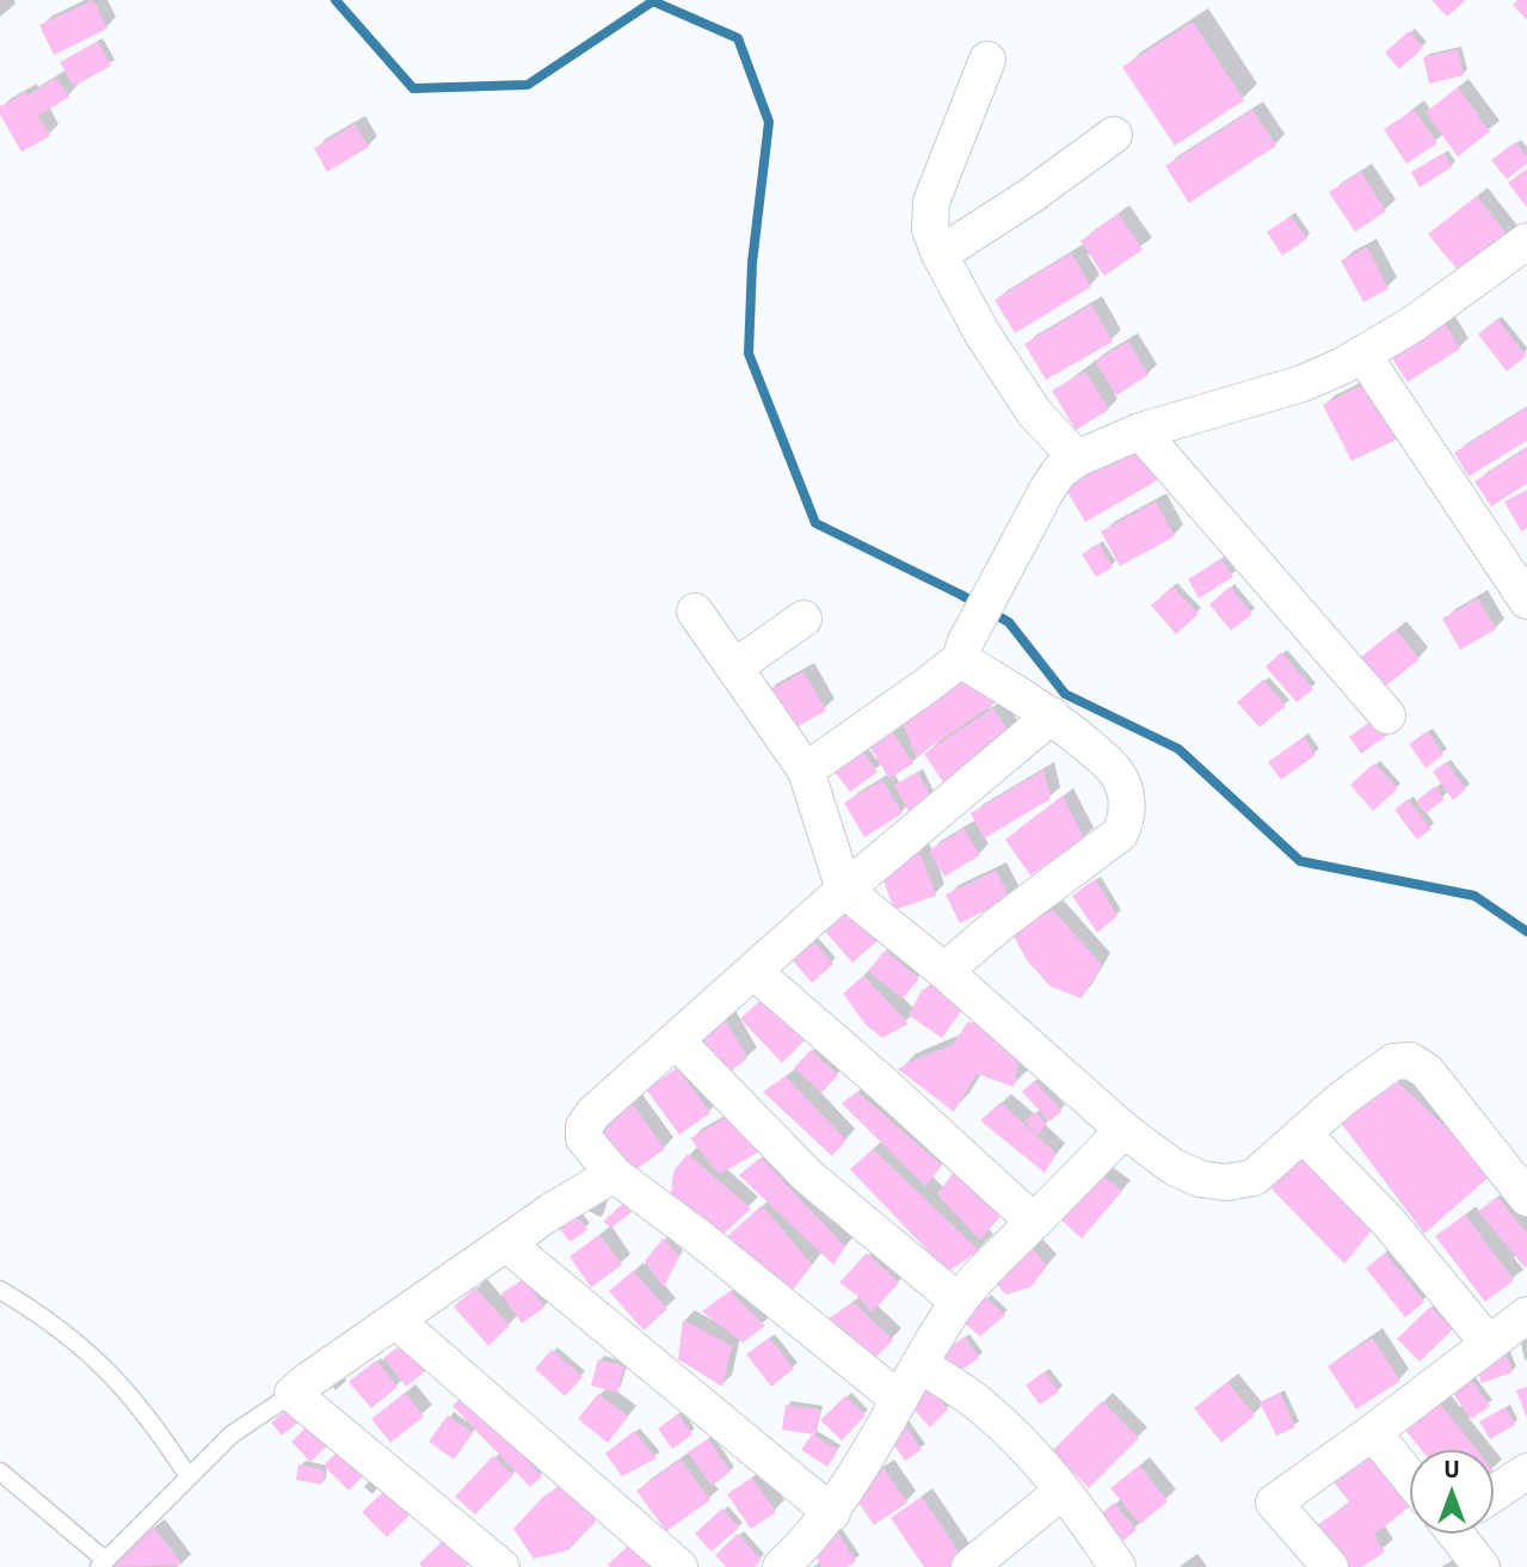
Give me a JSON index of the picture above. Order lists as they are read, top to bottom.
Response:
{
  "north": "top"
}
